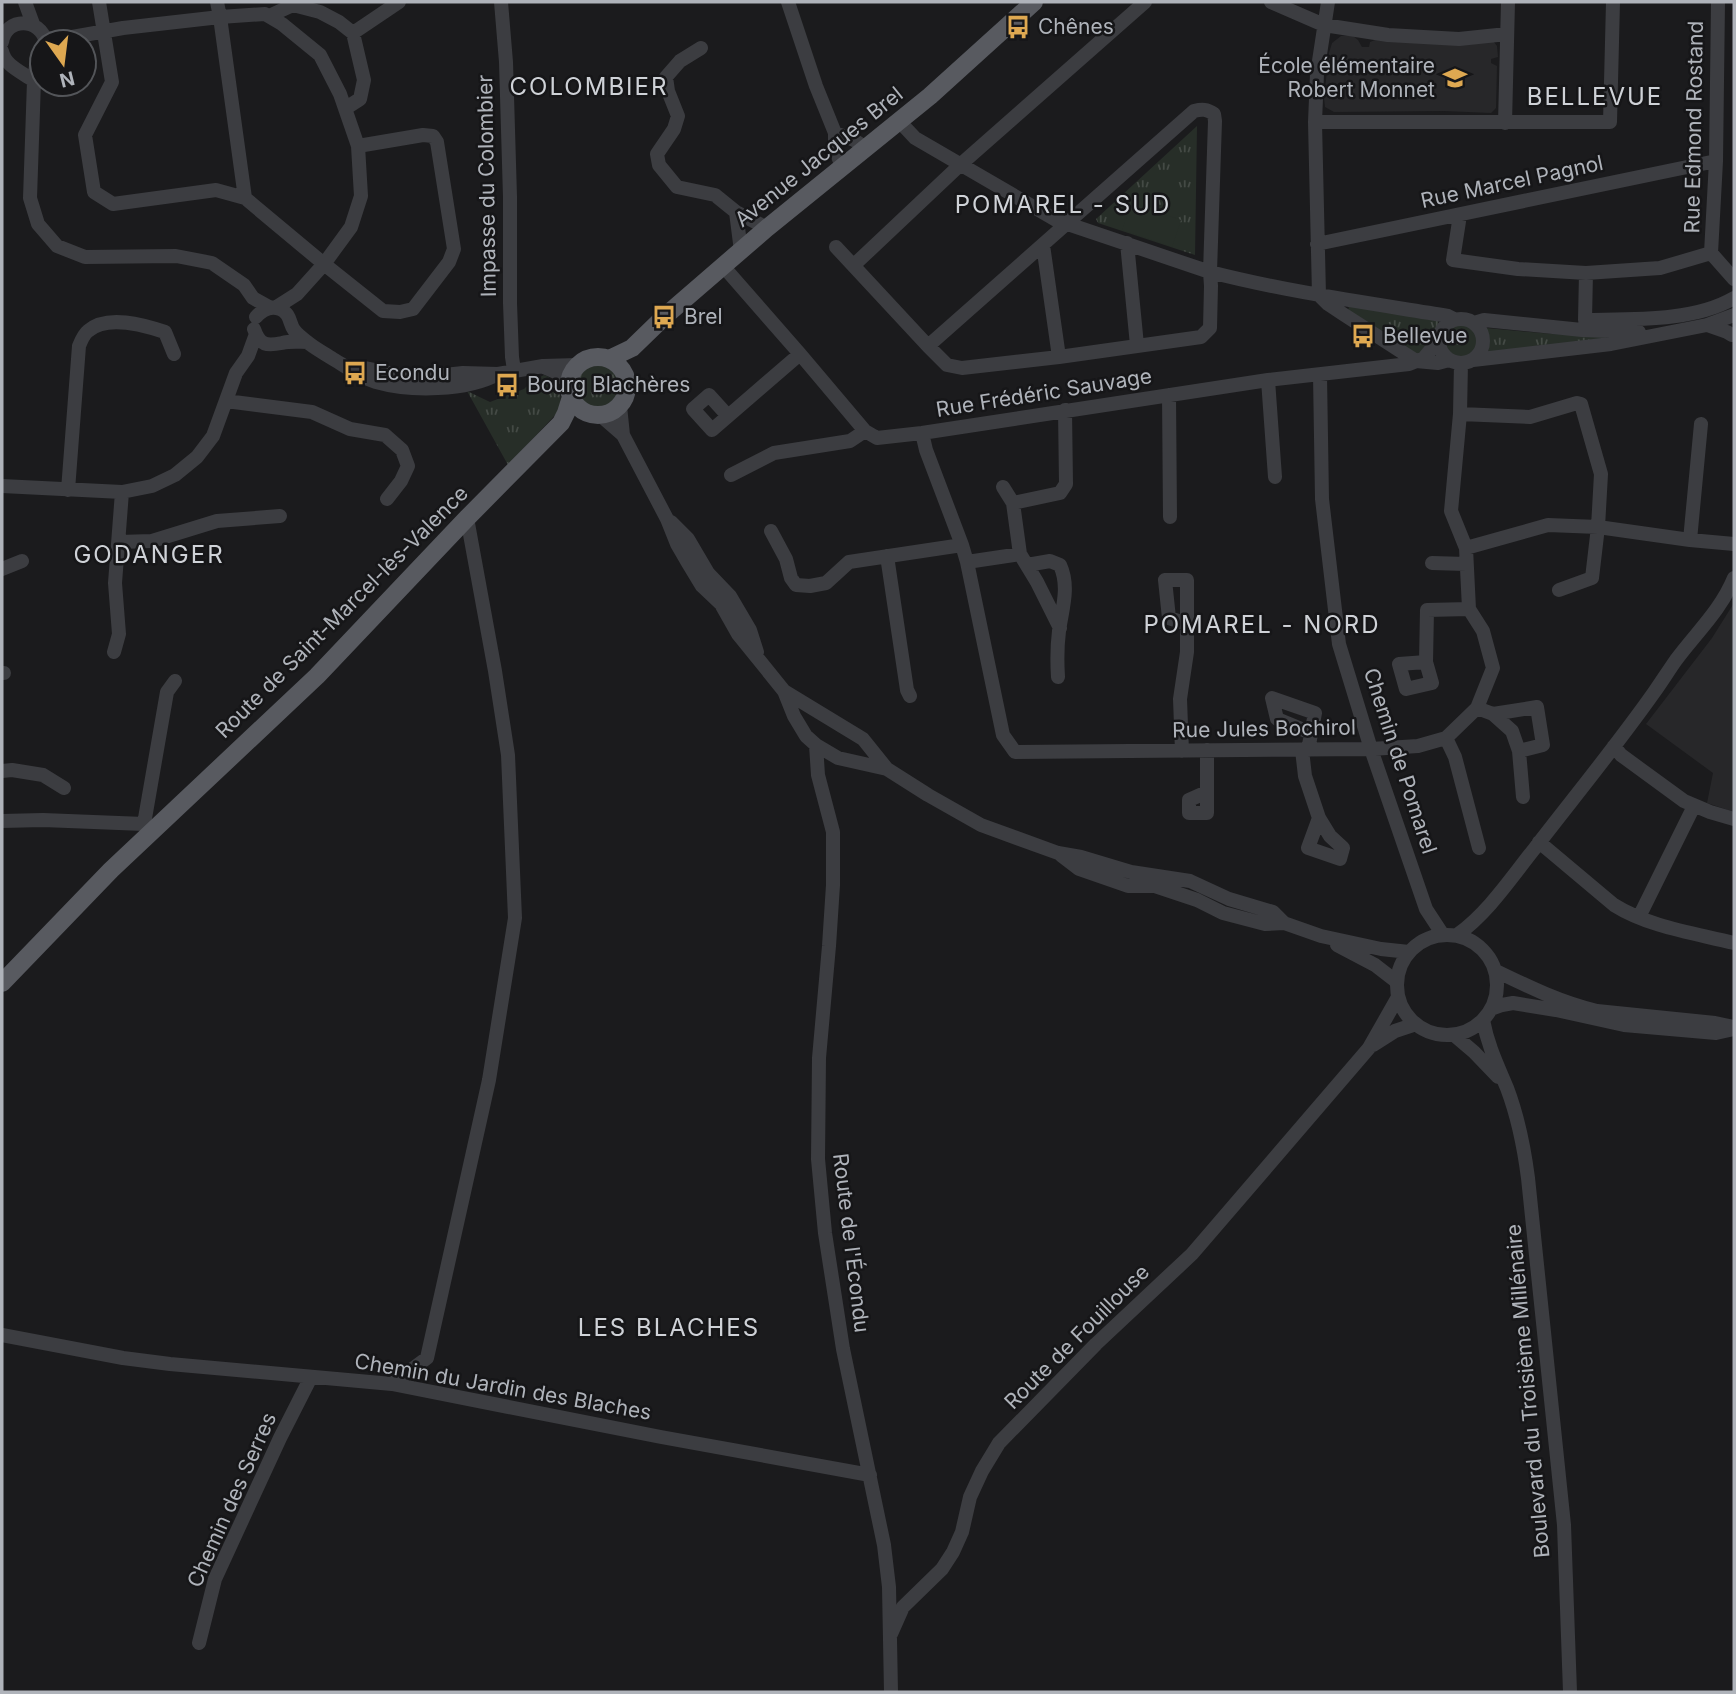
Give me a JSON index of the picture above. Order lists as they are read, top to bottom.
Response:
{
  "streets": {
    "main road": ["Avenue Jacques Brel", "Route de Saint-Marcel-lès-Valence"],
    "street": [
      "Rue Edmond Rostand",
      "Rue Marcel Pagnol",
      "Impasse du Colombier",
      "Rue Frédéric Sauvage",
      "Rue Jules Bochirol",
      "Chemin de Pomarel",
      "Route de l'Écondu",
      "Route de Fouillouse",
      "Chemin du Jardin des Blaches",
      "Boulevard du Troisième Millénaire",
      "Chemin des Serres"
    ]
  },
  "crossings": [
    ["Rue Edmond Rostand", "Rue Marcel Pagnol"],
    ["Avenue Jacques Brel", "Route de Saint-Marcel-lès-Valence"],
    ["Rue Frédéric Sauvage", "Rue Jules Bochirol"],
    ["Rue Frédéric Sauvage", "Chemin de Pomarel"],
    ["Rue Jules Bochirol", "Chemin de Pomarel"],
    ["Chemin de Pomarel", "Route de Fouillouse"],
    ["Chemin de Pomarel", "Boulevard du Troisième Millénaire"],
    ["Route de l'Écondu", "Route de Fouillouse"],
    ["Route de l'Écondu", "Chemin du Jardin des Blaches"],
    ["Route de Fouillouse", "Boulevard du Troisième Millénaire"],
    ["Chemin du Jardin des Blaches", "Chemin des Serres"]
  ],
  "districts": [
    "COLOMBIER",
    "BELLEVUE",
    "POMAREL - SUD",
    "GODANGER",
    "POMAREL - NORD",
    "LES BLACHES"
  ],
  "places": {
    "bus stop": [
      "Chênes",
      "Brel",
      "Bellevue",
      "Econdu",
      "Bourg Blachères"
    ],
    "school or university": ["École élémentaire Robert Monnet"]
  },
  "north": "bottom"
}
